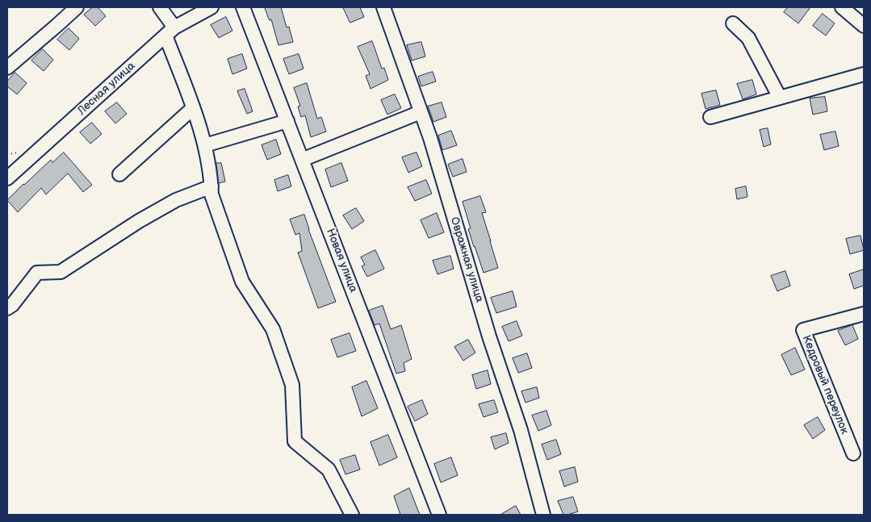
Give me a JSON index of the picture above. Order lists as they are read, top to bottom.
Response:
{
  "streets": {
    "street": [
      "Лесная улица",
      "Овражная улица",
      "Новая улица",
      "Кедровый переулок"
    ]
  }
}
